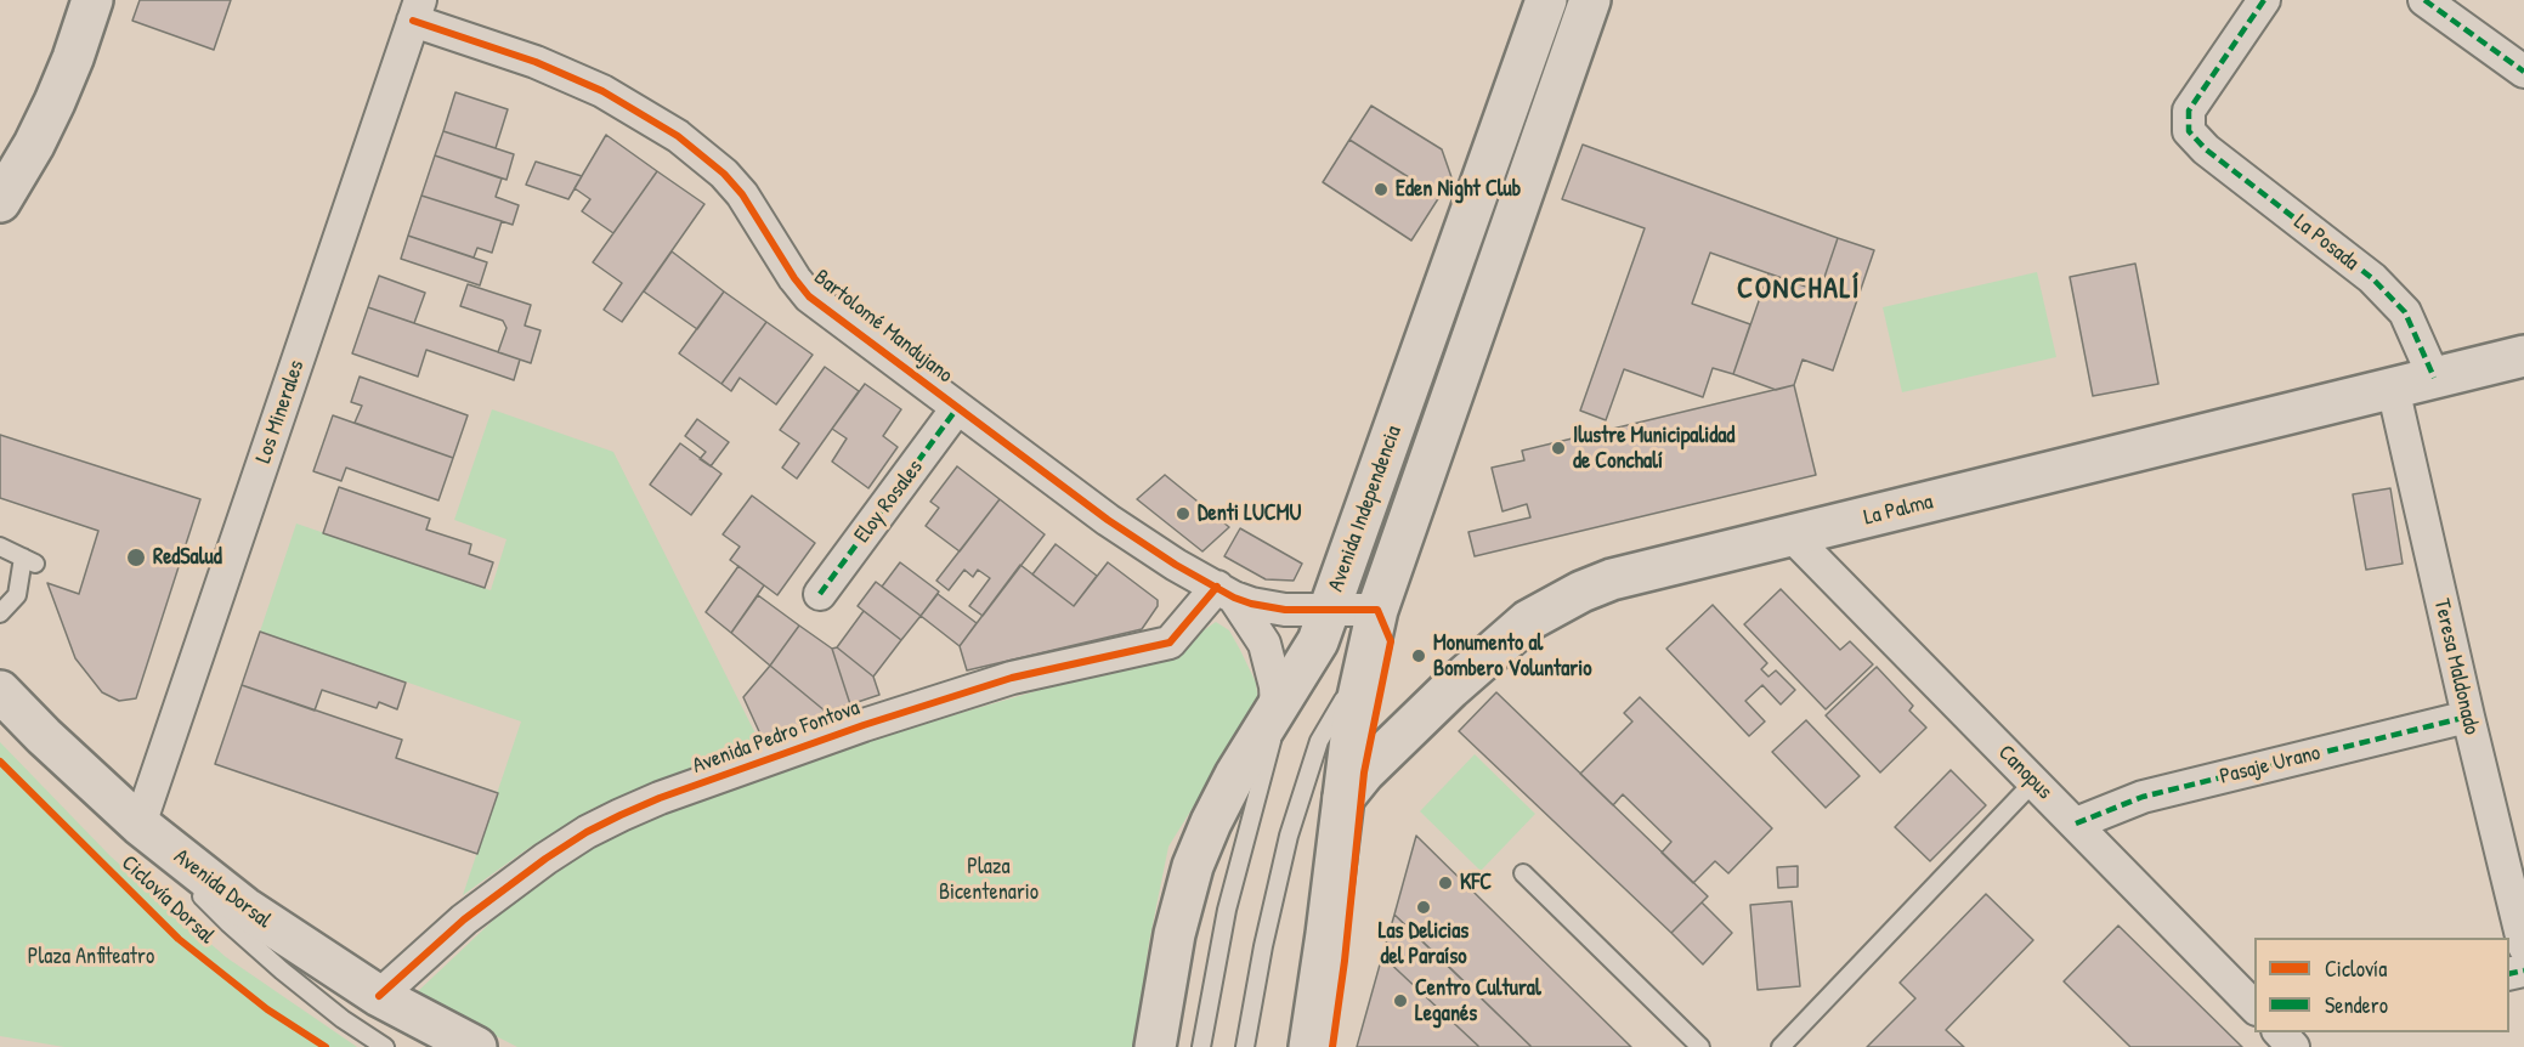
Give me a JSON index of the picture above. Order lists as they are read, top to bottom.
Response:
{
  "streets": {
    "main road": ["Avenida Independencia", "La Palma", "Avenida Dorsal"],
    "street": [
      "La Posada",
      "Bartolomé Mandujano",
      "Los Minerales",
      "Eloy Rosales",
      "Teresa Maldonado",
      "Avenida Pedro Fontova",
      "Pasaje Urano",
      "Canopus"
    ],
    "cycle path": ["Ciclovía Dorsal"]
  },
  "crossings": [
    ["La Posada", "La Palma"],
    ["Bartolomé Mandujano", "Los Minerales"],
    ["Bartolomé Mandujano", "Eloy Rosales"],
    ["Bartolomé Mandujano", "Avenida Pedro Fontova"],
    ["Los Minerales", "Avenida Dorsal"],
    ["Avenida Independencia", "La Palma"],
    ["La Palma", "Teresa Maldonado"],
    ["La Palma", "Canopus"],
    ["Teresa Maldonado", "Pasaje Urano"],
    ["Avenida Pedro Fontova", "Avenida Dorsal"],
    ["Pasaje Urano", "Canopus"]
  ],
  "districts": ["CONCHALÍ"],
  "parks": ["Plaza Bicentenario", "Plaza Anfiteatro"],
  "places": [
    "Eden Night Club",
    "Ilustre Municipalidad de Conchalí",
    "Denti LUCMU",
    "RedSalud",
    "Monumento al Bombero Voluntario",
    "KFC",
    "Las Delicias del Paraíso",
    "Centro Cultural Leganés"
  ],
  "legend": ["Ciclovía", "Sendero"]
}
